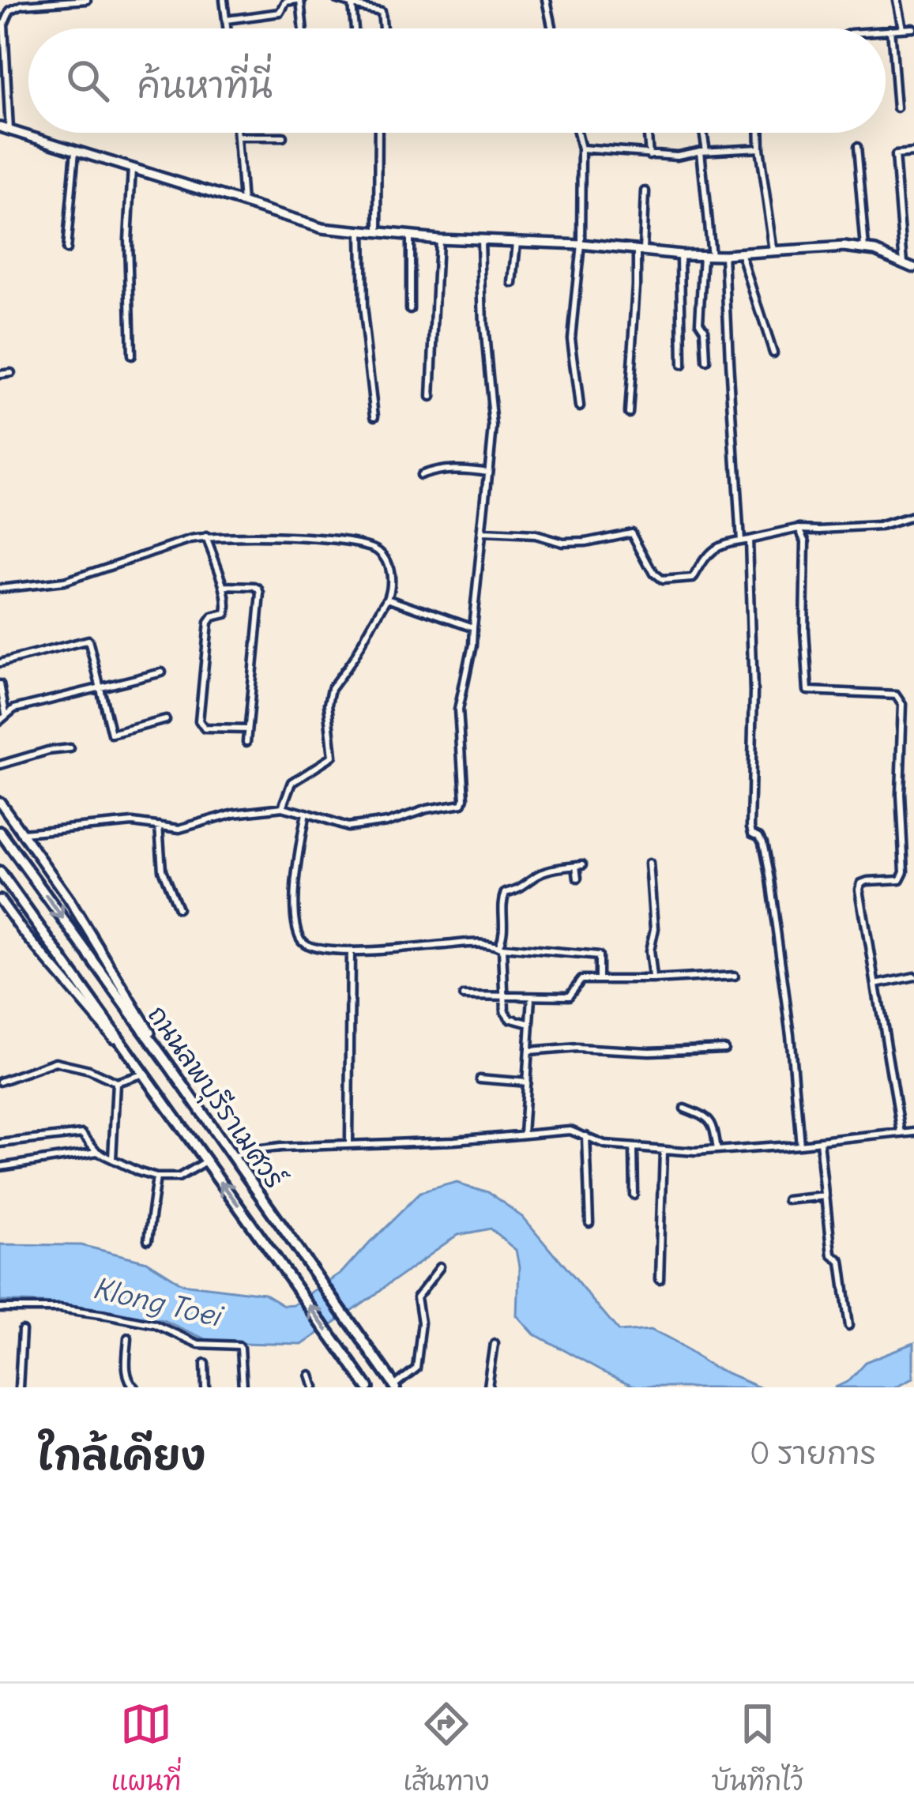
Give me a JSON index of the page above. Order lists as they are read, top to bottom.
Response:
{
  "streets": {
    "main road": ["ถนนลพบุรีราเมศวร์"]
  },
  "water": ["Klong Toei"],
  "page": {
    "search": "ค้นหาที่นี่",
    "heading": ["ใกล้เคียง", "0 รายการ"],
    "nav": ["แผนที่", "เส้นทาง", "บันทึกไว้"]
  }
}
